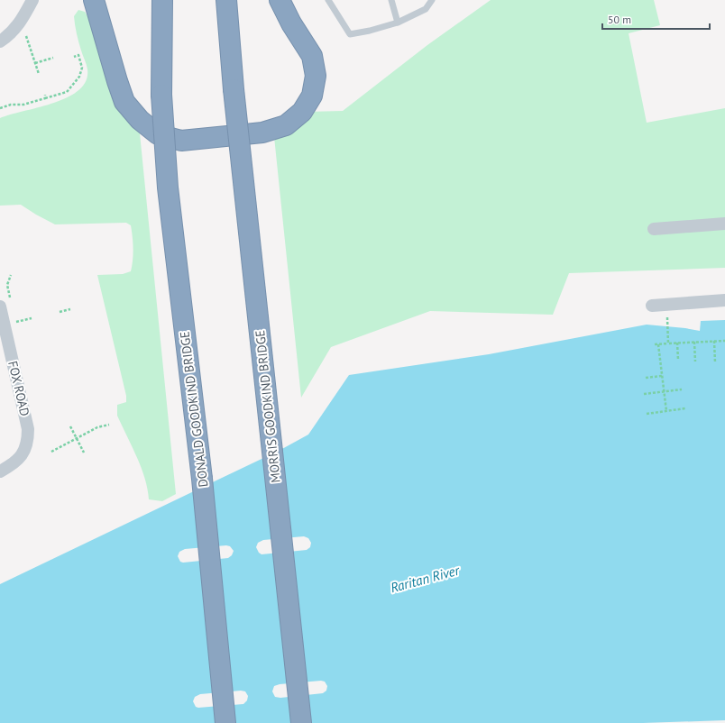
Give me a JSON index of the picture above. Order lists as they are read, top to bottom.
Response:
{
  "streets": {
    "highway": ["MORRIS GOODKIND BRIDGE", "DONALD GOODKIND BRIDGE"],
    "street": ["FOX ROAD"]
  },
  "water": ["Raritan River"],
  "scale_bar": "50 m"
}
